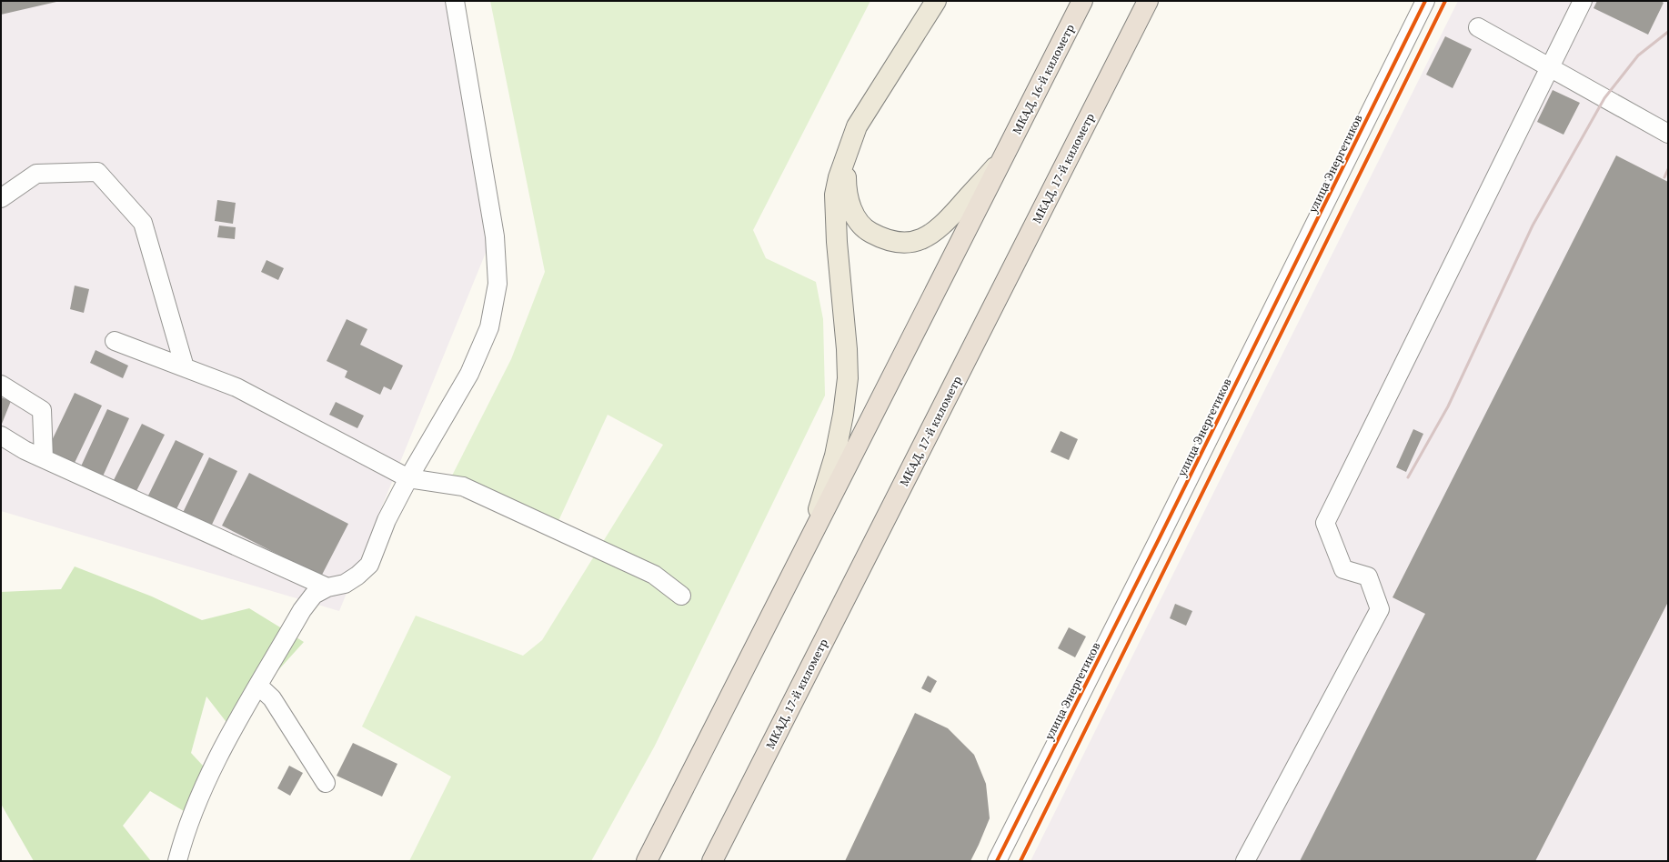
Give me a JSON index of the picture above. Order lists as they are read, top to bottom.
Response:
{
  "streets": {
    "highway": ["МКАД, 16-й километр", "МКАД, 17-й километр"],
    "street": ["улица Энергетиков"]
  }
}
